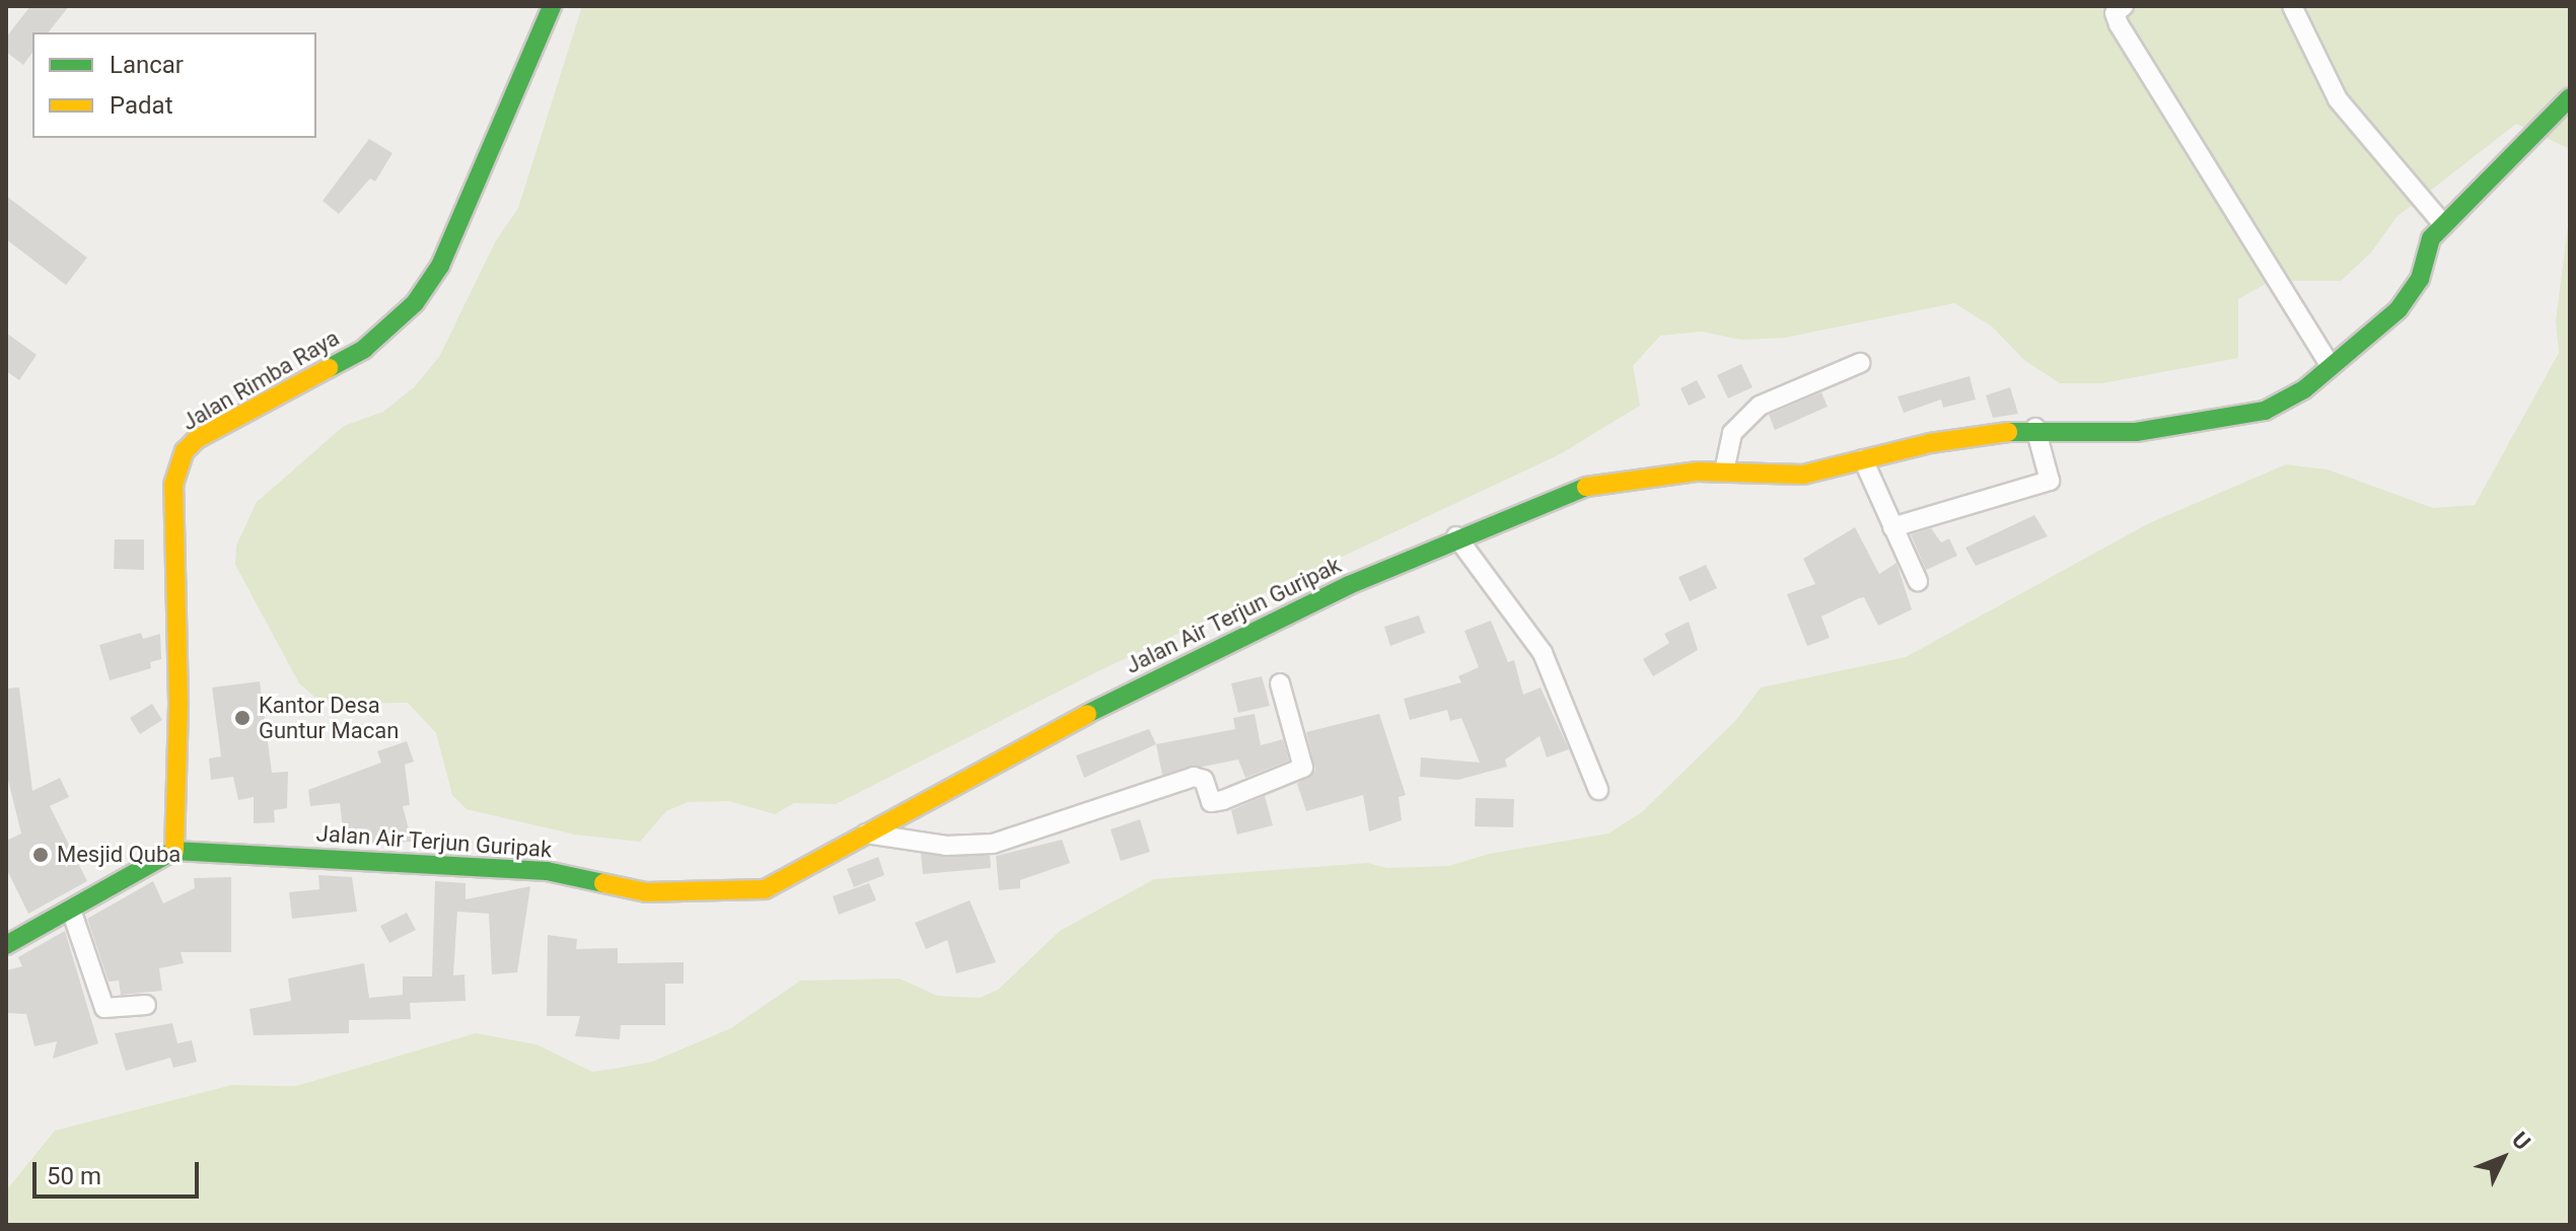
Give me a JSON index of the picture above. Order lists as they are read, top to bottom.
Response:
{
  "streets": {
    "street": ["Jalan Rimba Raya", "Jalan Air Terjun Guripak"]
  },
  "crossings": [
    ["Jalan Rimba Raya", "Jalan Air Terjun Guripak"]
  ],
  "places": ["Kantor Desa Guntur Macan", "Mesjid Quba"],
  "legend": ["Lancar", "Padat"],
  "scale_bar": "50 m",
  "north": "top right"
}
